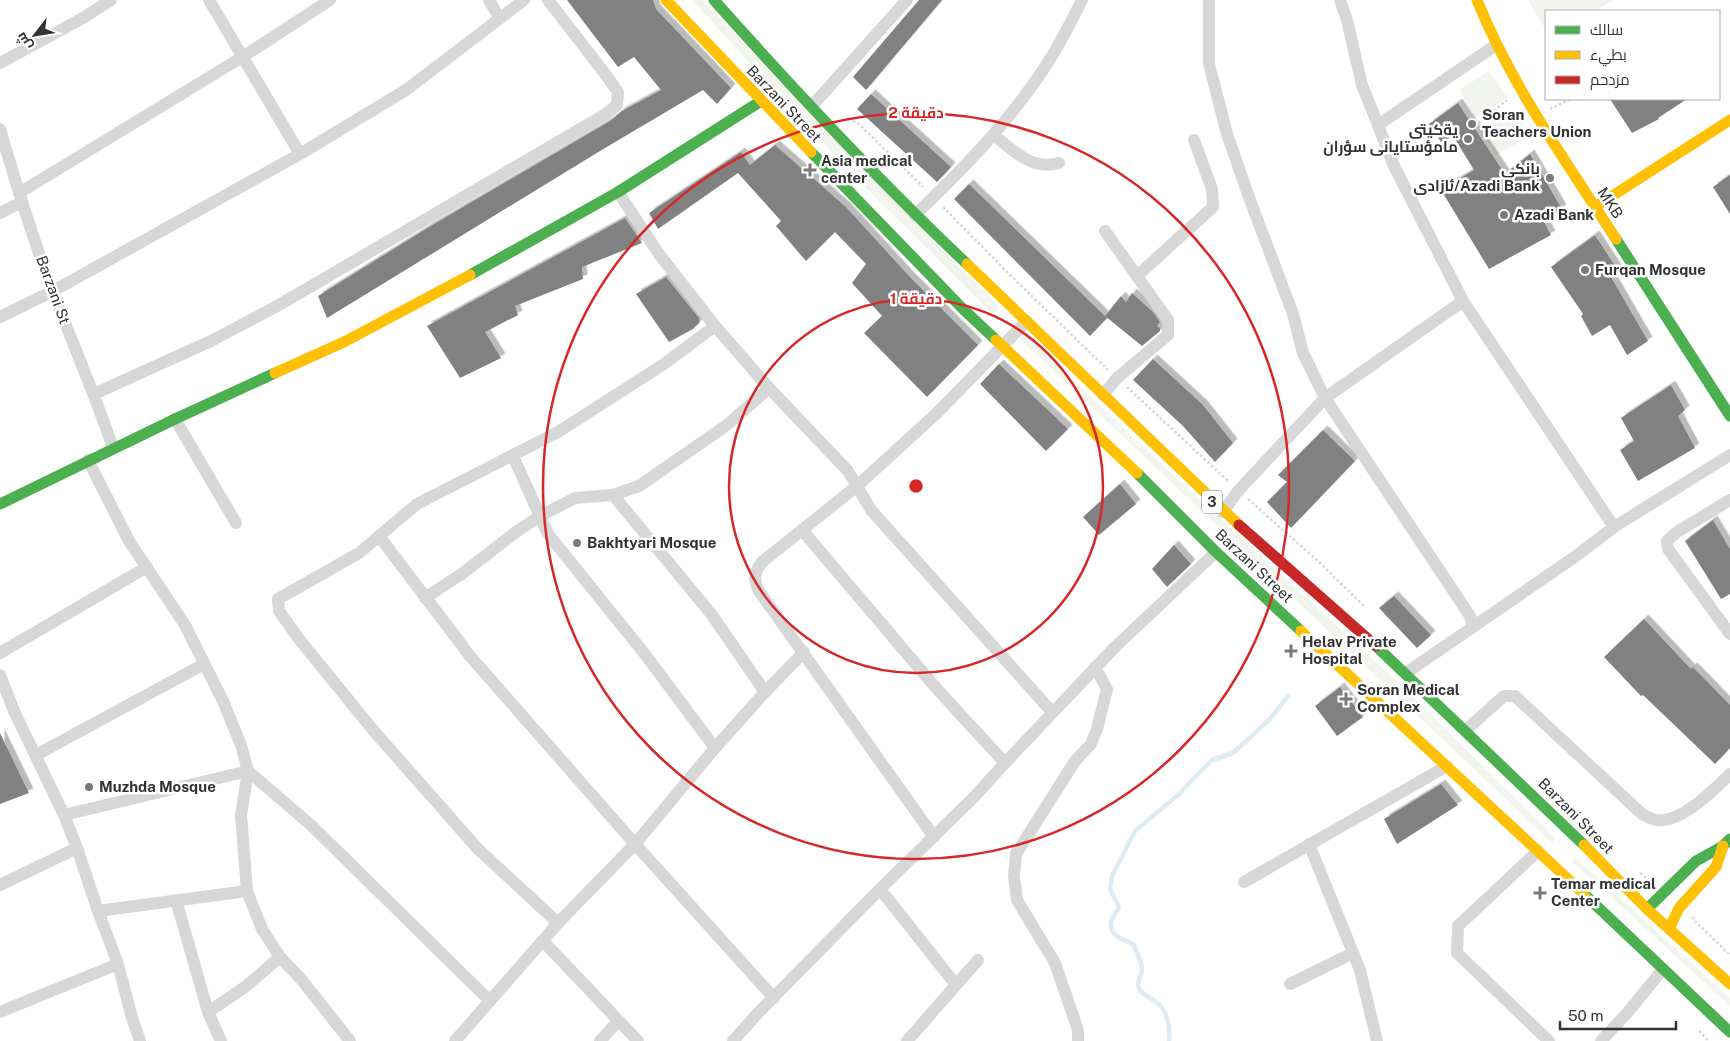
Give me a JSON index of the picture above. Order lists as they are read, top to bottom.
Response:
{
  "streets": {
    "main road": ["Barzani Street", "MKB", "3"],
    "street": ["Barzani St"]
  },
  "places": {
    "other": [
      "Soran Teachers Union",
      "يةكيتى مامؤستايانى سؤران",
      "بانکی ئازادی/Azadi Bank",
      "Azadi Bank",
      "Furqan Mosque",
      "Bakhtyari Mosque",
      "Muzhda Mosque"
    ],
    "health": [
      "Asia medical center",
      "Helav Private Hospital",
      "Soran Medical Complex",
      "Temar medical Center"
    ]
  },
  "legend": ["سالك", "بطيء", "مزدحم"],
  "scale_bar": "50 m",
  "north": "bottom left",
  "rings": ["2 دقيقة", "1 دقيقة"]
}
